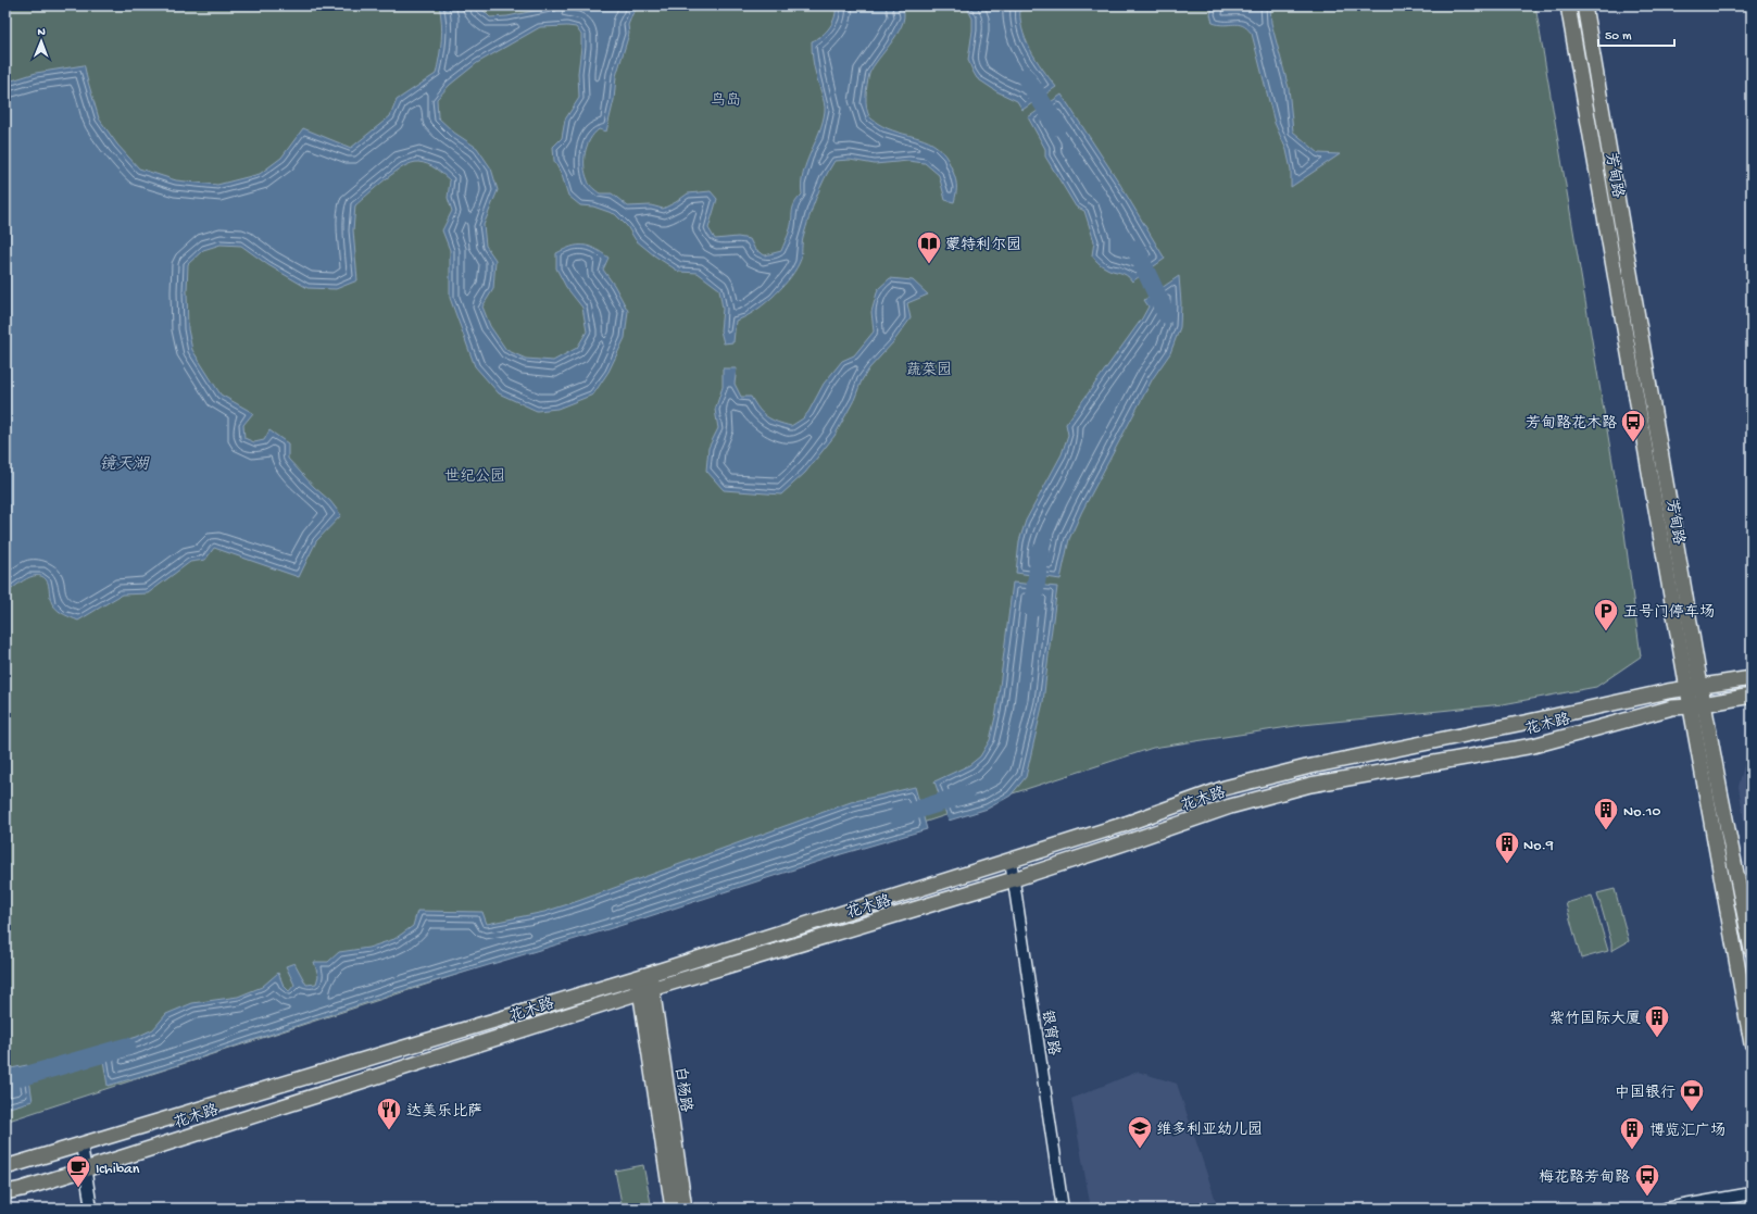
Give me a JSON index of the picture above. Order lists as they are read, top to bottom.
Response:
{
  "streets": {
    "main road": ["芳甸路", "花木路", "白杨路"],
    "street": ["银宵路"]
  },
  "crossings": [
    ["芳甸路", "花木路"],
    ["花木路", "银宵路"],
    ["花木路", "白杨路"]
  ],
  "water": ["镜天湖"],
  "parks": ["鸟岛", "蔬菜园", "世纪公园"],
  "places": {
    "library": ["蒙特利尔园"],
    "bus stop": ["芳甸路花木路", "梅花路芳甸路"],
    "parking": ["五号门停车场"],
    "building": [
      "No.10",
      "No.9",
      "紫竹国际大厦",
      "博览汇广场"
    ],
    "bank": ["中国银行"],
    "restaurant": ["达美乐比萨"],
    "school or university": ["维多利亚幼儿园"],
    "cafe": ["Ichiban"]
  },
  "scale_bar": "50 m",
  "north": "top"
}
